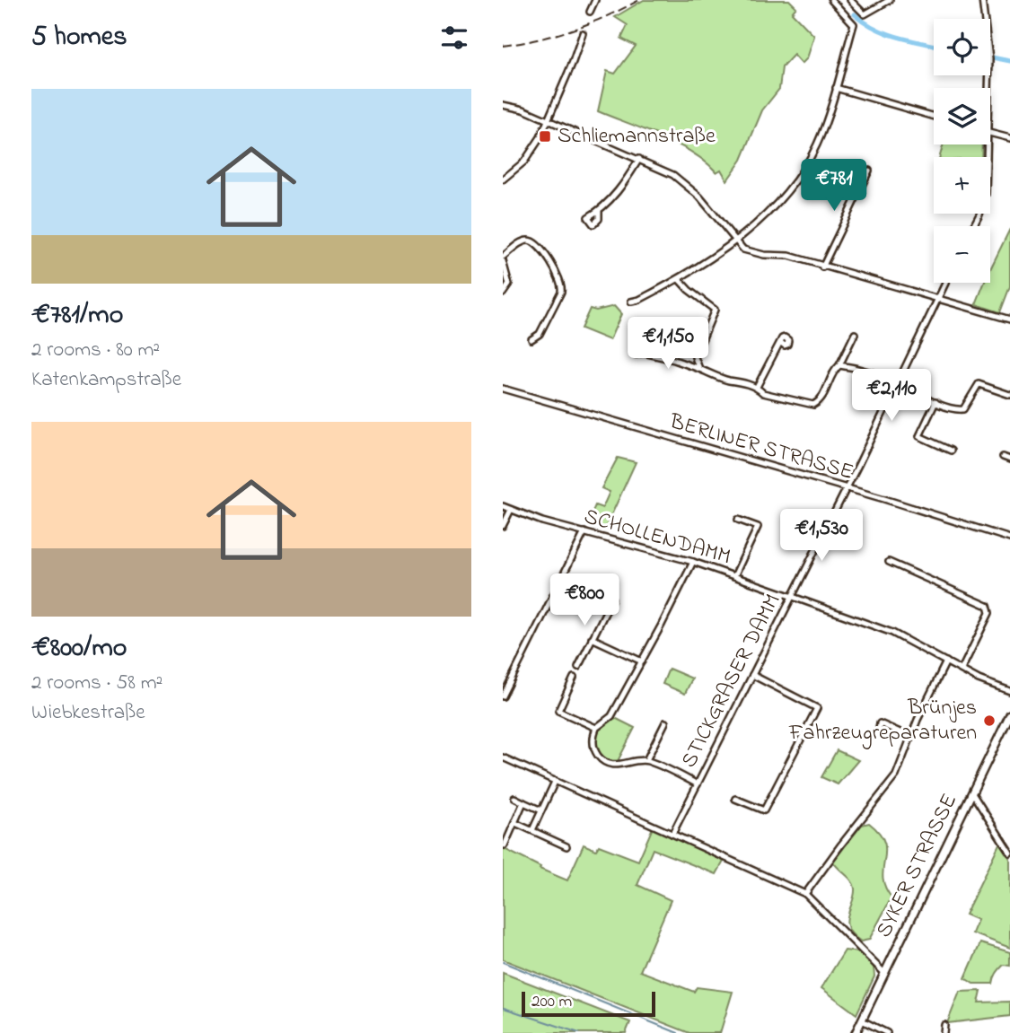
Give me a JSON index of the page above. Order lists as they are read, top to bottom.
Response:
{
  "streets": {
    "main road": ["SYKER STRASSE"],
    "street": ["BERLINER STRASSE", "SCHOLLENDAMM", "STICKGRASER DAMM"]
  },
  "crossings": [
    ["BERLINER STRASSE", "STICKGRASER DAMM"],
    ["SCHOLLENDAMM", "STICKGRASER DAMM"]
  ],
  "places": {
    "transit": ["Schliemannstraße"],
    "other": ["Brünjes Fahrzeugreparaturen"]
  },
  "scale_bar": "200 m",
  "page": {
    "heading": "5 homes",
    "map_buttons": ["+", "−"],
    "list": [
      {
        "name": "€781/mo",
        "note": "2 rooms · 80 m² · Katenkampstraße"
      },
      {
        "name": "€800/mo",
        "note": "2 rooms · 58 m² · Wiebkestraße"
      }
    ],
    "price": [
      "€781",
      "€1,150",
      "€2,110",
      "€1,530",
      "€800"
    ],
    "scale": "200 m"
  }
}
